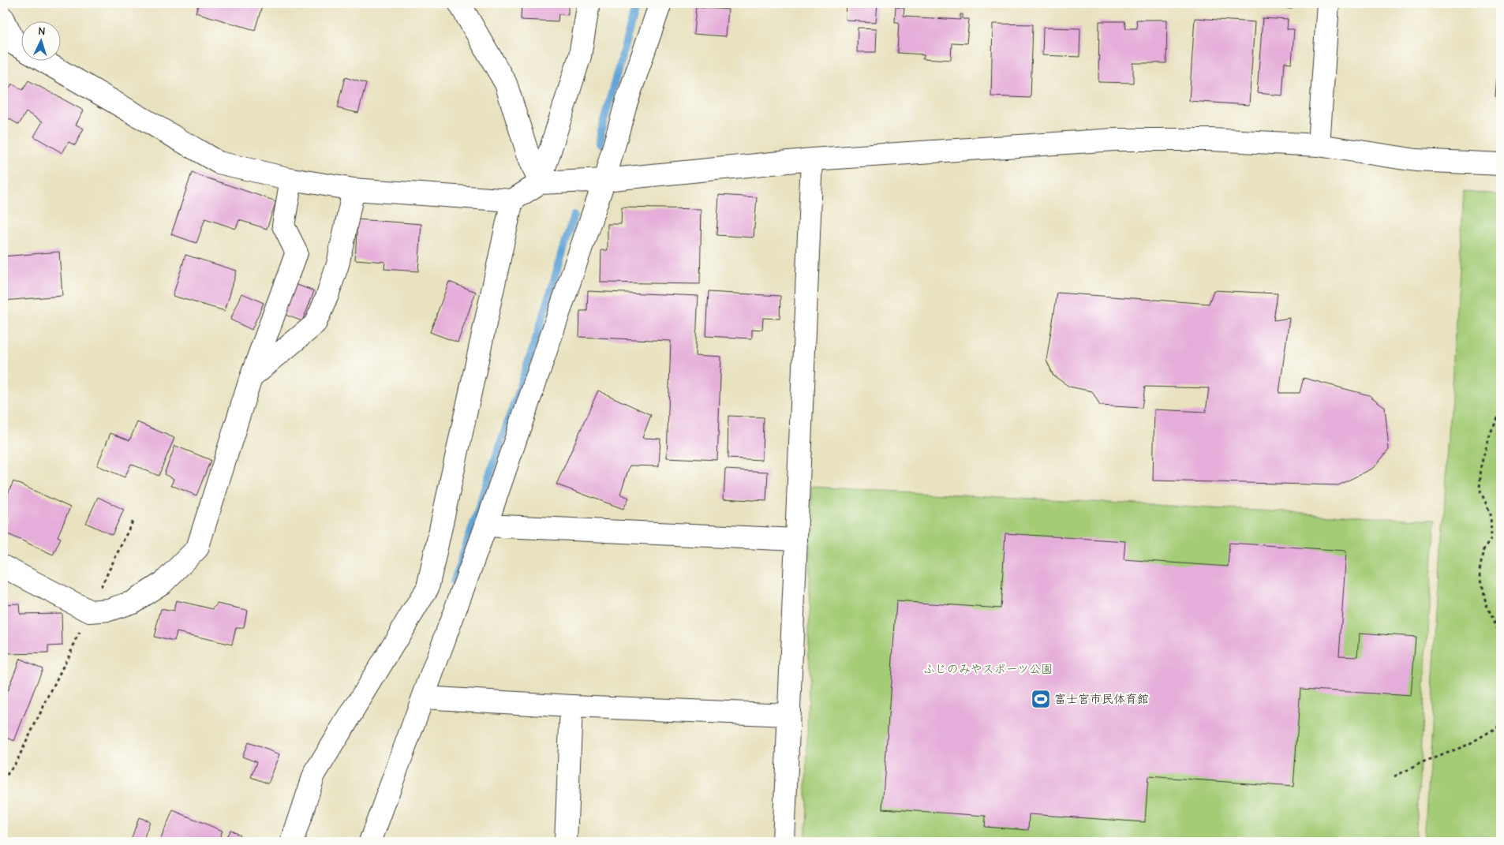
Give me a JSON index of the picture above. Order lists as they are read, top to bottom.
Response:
{
  "parks": ["ふじのみやスポーツ公園"],
  "places": {
    "sports": ["富士宮市民体育館"]
  },
  "north": "top"
}
